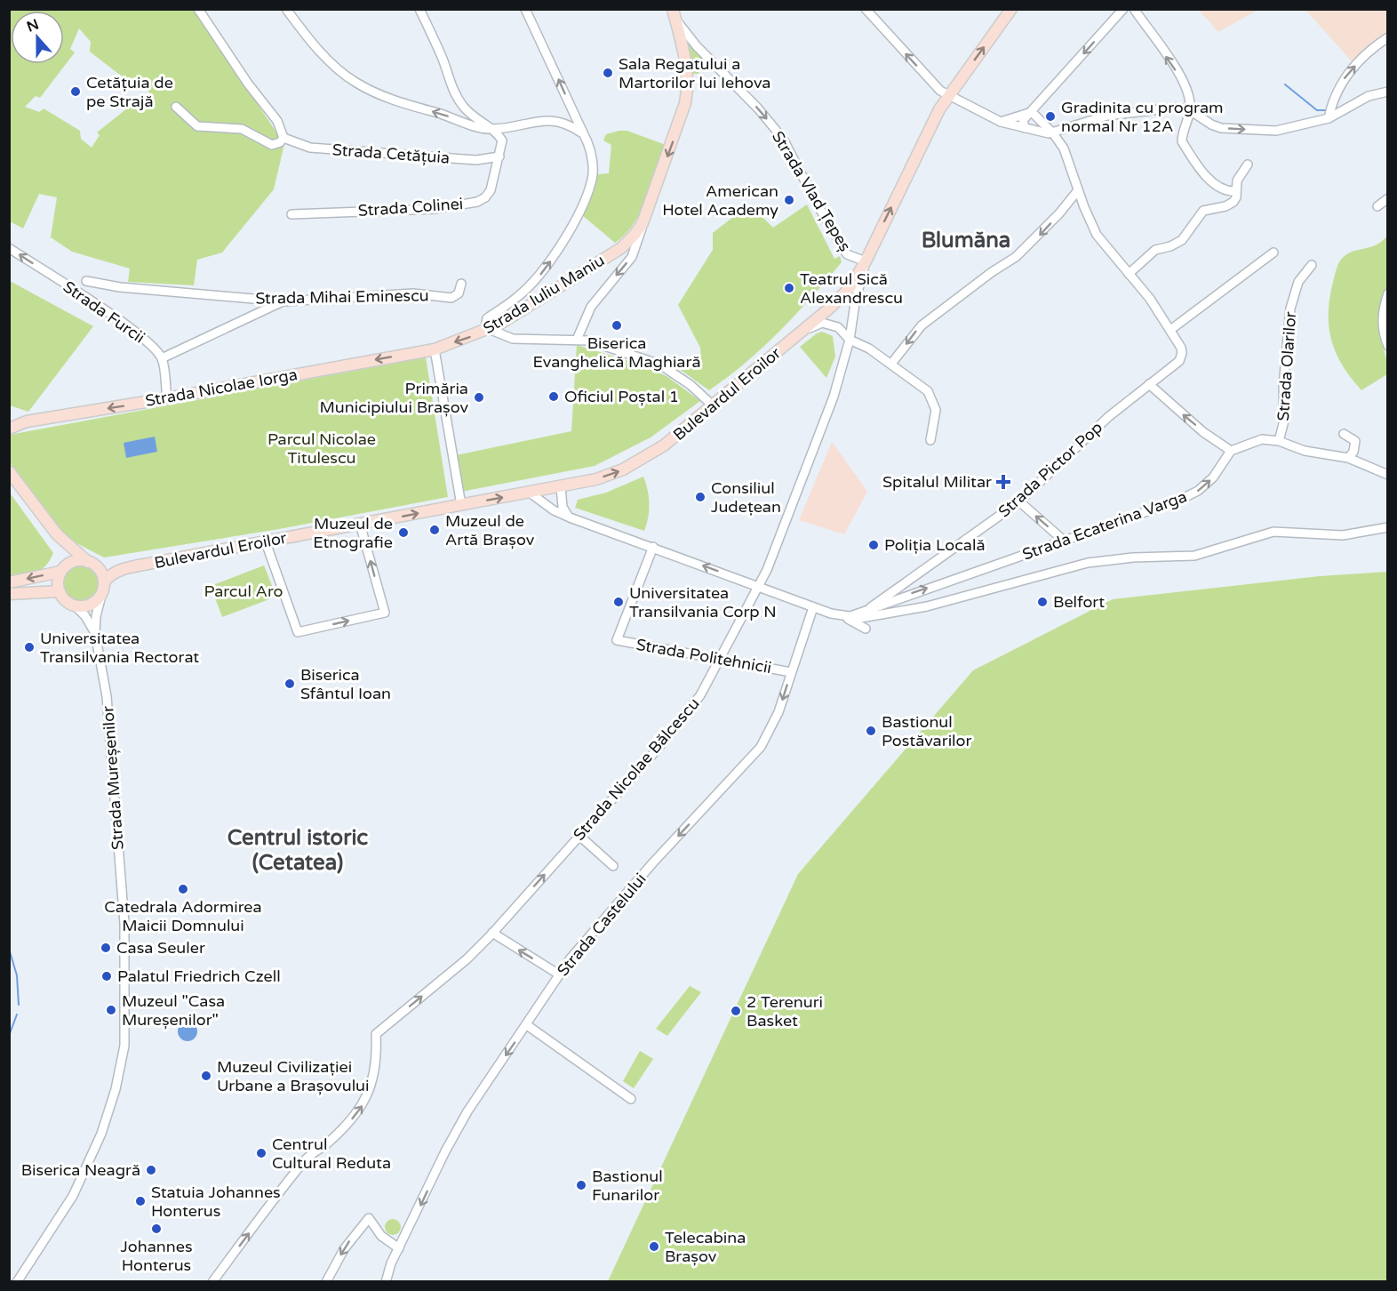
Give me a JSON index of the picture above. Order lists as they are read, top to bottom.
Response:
{
  "streets": {
    "main road": ["Strada Iuliu Maniu", "Strada Nicolae Iorga", "Bulevardul Eroilor"],
    "street": [
      "Strada Cetățuia",
      "Strada Vlad Țepeș",
      "Strada Colinei",
      "Strada Mihai Eminescu",
      "Strada Furcii",
      "Strada Olarilor",
      "Strada Pictor Pop",
      "Strada Ecaterina Varga",
      "Strada Politehnicii",
      "Strada Nicolae Bălcescu",
      "Strada Mureșenilor",
      "Strada Castelului"
    ]
  },
  "crossings": [
    ["Strada Cetățuia", "Strada Colinei"],
    ["Strada Vlad Țepeș", "Strada Iuliu Maniu"],
    ["Strada Vlad Țepeș", "Bulevardul Eroilor"],
    ["Strada Vlad Țepeș", "Strada Nicolae Bălcescu"],
    ["Strada Iuliu Maniu", "Strada Nicolae Iorga"],
    ["Bulevardul Eroilor", "Strada Nicolae Bălcescu"],
    ["Bulevardul Eroilor", "Strada Mureșenilor"],
    ["Strada Pictor Pop", "Strada Ecaterina Varga"],
    ["Strada Politehnicii", "Strada Nicolae Bălcescu"],
    ["Strada Politehnicii", "Strada Castelului"]
  ],
  "one_way": [
    "Strada Vlad Țepeș",
    "Strada Iuliu Maniu",
    "Strada Furcii",
    "Strada Nicolae Iorga",
    "Bulevardul Eroilor",
    "Strada Nicolae Bălcescu",
    "Strada Castelului"
  ],
  "districts": ["Blumăna", "Centrul istoric (Cetatea)"],
  "parks": ["Parcul Nicolae Titulescu", "Parcul Aro"],
  "places": {
    "other": [
      "Sala Regatului a Martorilor lui Iehova",
      "Cetățuia de pe Strajă",
      "Gradinita cu program normal Nr 12A",
      "American Hotel Academy",
      "Teatrul Sică Alexandrescu",
      "Biserica Evanghelică Maghiară",
      "Oficiul Poștal 1",
      "Primăria Municipiului Brașov",
      "Consiliul Județean",
      "Muzeul de Artă Brașov",
      "Muzeul de Etnografie",
      "Poliția Locală",
      "Universitatea Transilvania Corp N",
      "Belfort",
      "Universitatea Transilvania Rectorat",
      "Biserica Sfântul Ioan",
      "Bastionul Postăvarilor",
      "Catedrala Adormirea Maicii Domnului",
      "Casa Seuler",
      "Palatul Friedrich Czell",
      "Muzeul \"Casa Mureșenilor\"",
      "2 Terenuri Basket",
      "Muzeul Civilizației Urbane a Brașovului",
      "Centrul Cultural Reduta",
      "Biserica Neagră",
      "Bastionul Funarilor",
      "Statuia Johannes Honterus",
      "Johannes Honterus",
      "Telecabina Brașov"
    ],
    "health": ["Spitalul Militar"]
  },
  "north": "top"
}
